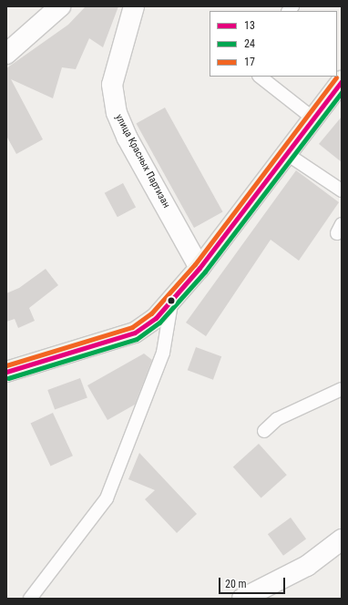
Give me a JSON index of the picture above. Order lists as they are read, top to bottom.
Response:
{
  "streets": {
    "street": ["улица Красных Партизан"]
  },
  "lines": ["transit line 17", "transit line 13", "transit line 24"],
  "legend": ["13", "24", "17"],
  "scale_bar": "20 m"
}
